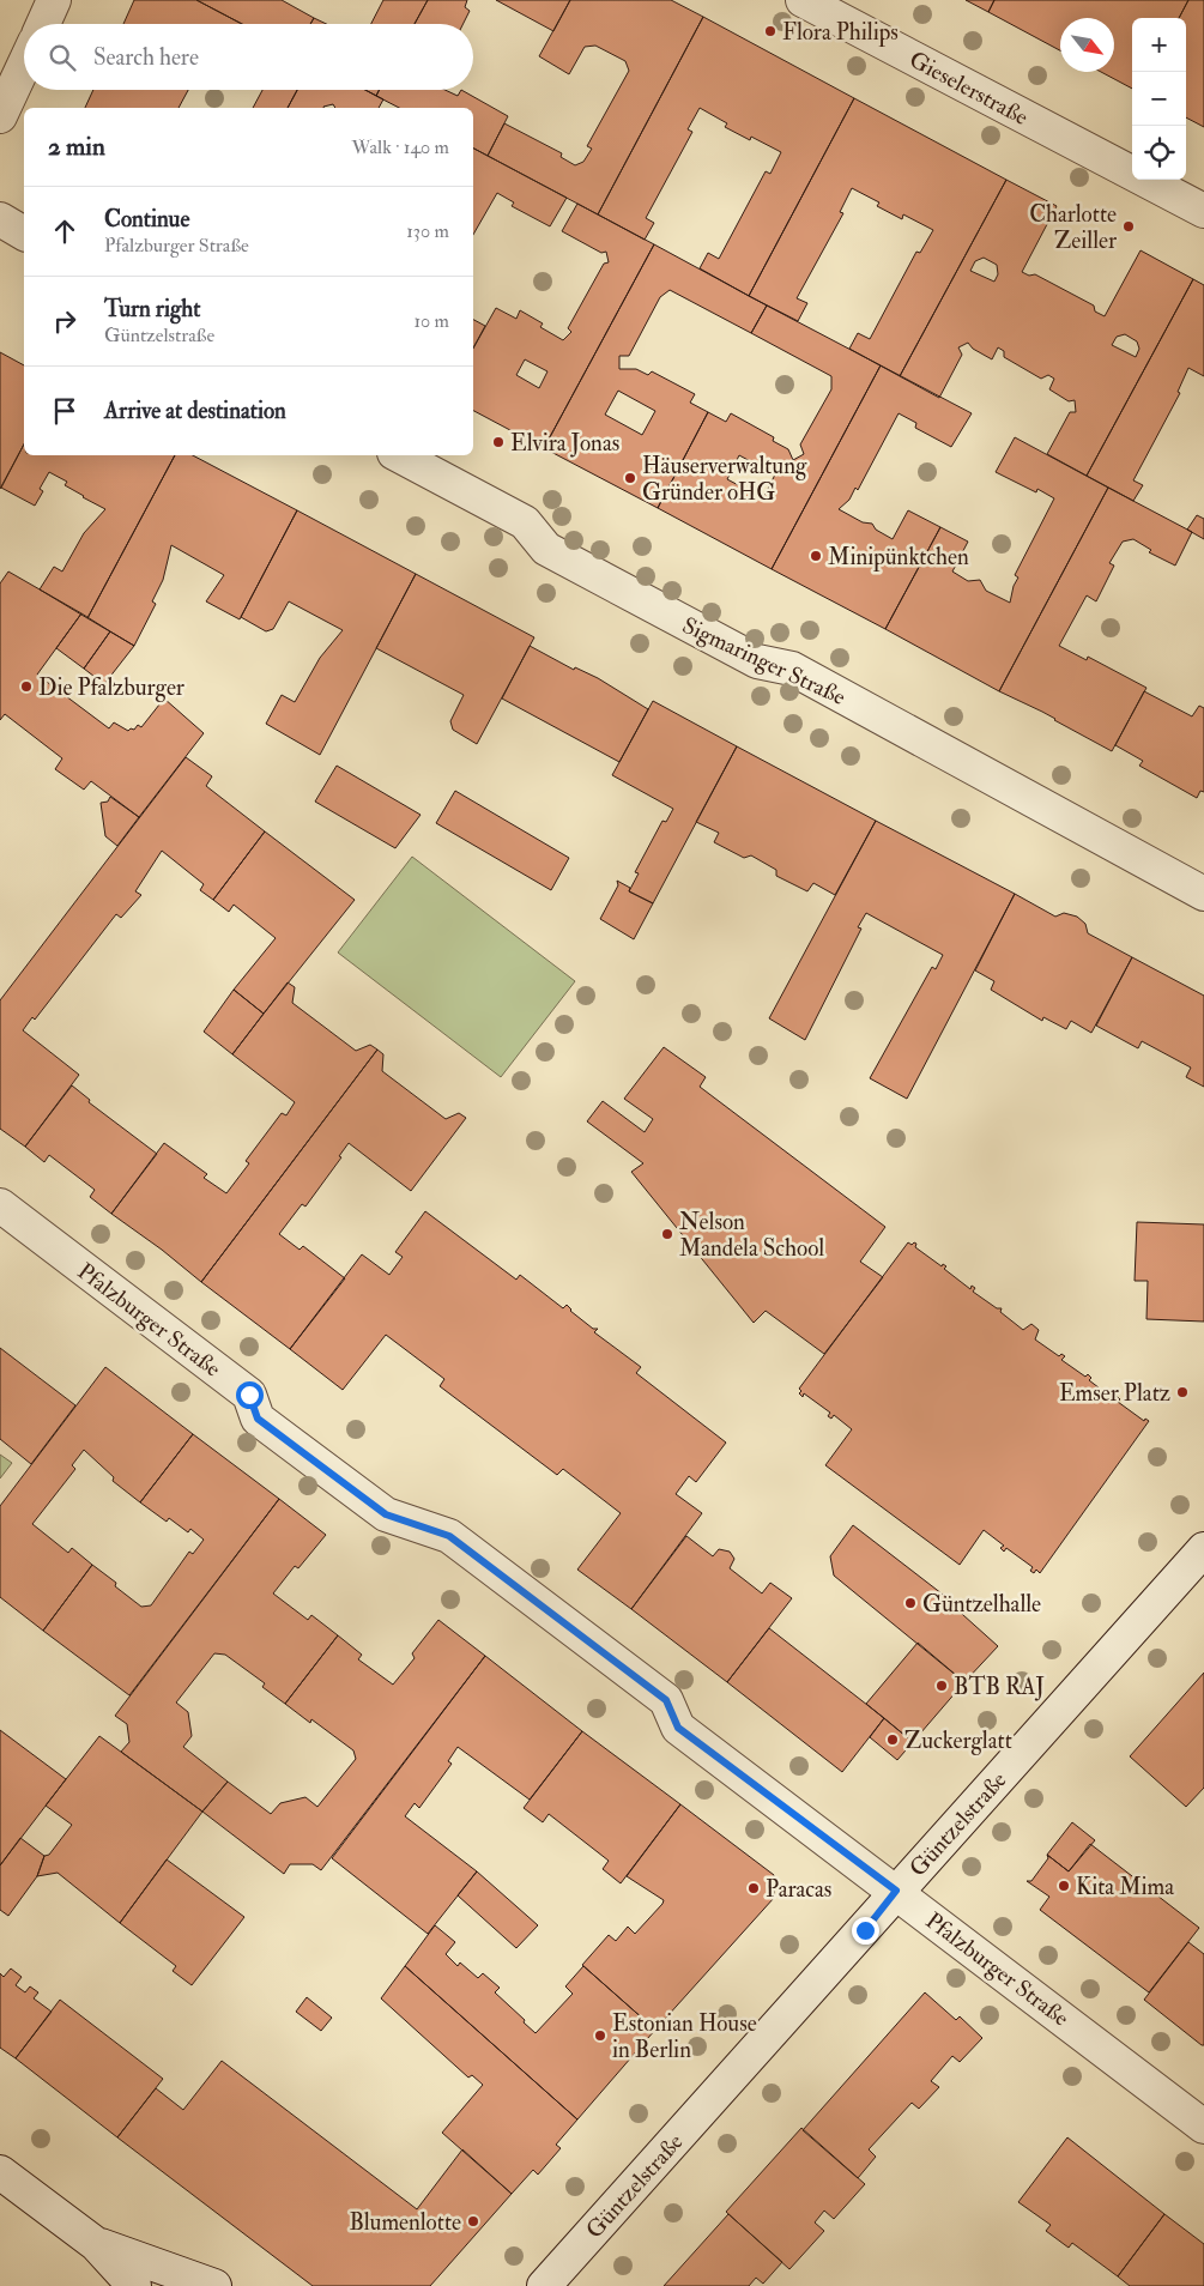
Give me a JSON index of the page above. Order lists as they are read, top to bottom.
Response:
{
  "streets": {
    "street": [
      "Gieselerstraße",
      "Sigmaringer Straße",
      "Pfalzburger Straße",
      "Güntzelstraße"
    ]
  },
  "crossings": [
    ["Pfalzburger Straße", "Güntzelstraße"]
  ],
  "places": [
    "Flora Philips",
    "Charlotte Zeiller",
    "Elvira Jonas",
    "Häuserverwaltung Gründer oHG",
    "Minipünktchen",
    "Die Pfalzburger",
    "Nelson Mandela School",
    "Emser Platz",
    "Güntzelhalle",
    "BTB RAJ",
    "Zuckerglatt",
    "Kita Mima",
    "Paracas",
    "Estonian House in Berlin",
    "Blumenlotte"
  ],
  "north": "bottom right",
  "page": {
    "map_buttons": ["+", "−"],
    "search": "Search here",
    "heading": ["2 min", "Walk · 140 m"],
    "list": [
      ["Continue", "Pfalzburger Straße", "130 m"],
      ["Turn right", "Güntzelstraße", "10 m"],
      "Arrive at destination"
    ]
  }
}
